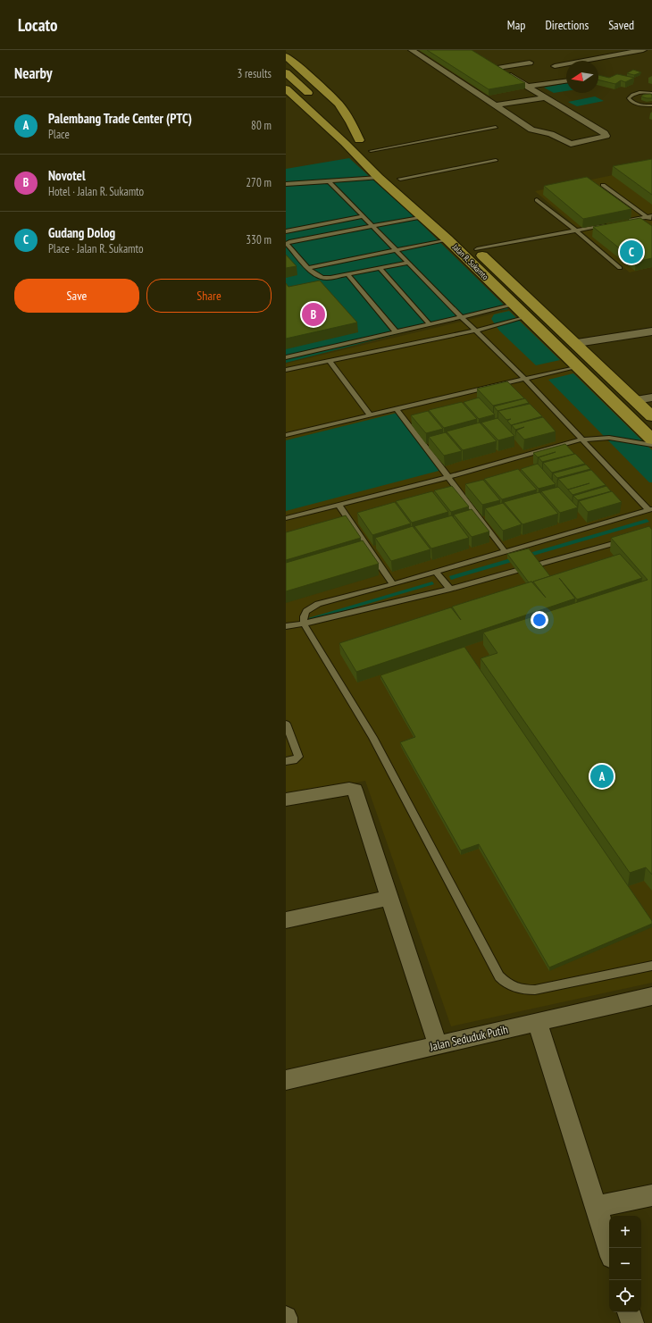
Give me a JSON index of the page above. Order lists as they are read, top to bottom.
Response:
{
  "streets": {
    "highway": ["Jalan R. Sukamto"],
    "street": ["Jalan Seduduk Putih"]
  },
  "north": "left",
  "page": {
    "header": "Locato",
    "nav": ["Map", "Directions", "Saved"],
    "heading": ["Nearby", "3 results"],
    "list": [
      {
        "mark": "A",
        "name": "Palembang Trade Center (PTC)",
        "note": "Place",
        "value": "80 m"
      },
      {
        "mark": "B",
        "name": "Novotel",
        "note": "Hotel · Jalan R. Sukamto",
        "value": "270 m"
      },
      {
        "mark": "C",
        "name": "Gudang Dolog",
        "note": "Place · Jalan R. Sukamto",
        "value": "330 m"
      }
    ],
    "pins": ["C", "B", "A"],
    "buttons": ["Save", "Share"],
    "map_buttons": ["+", "−"]
  }
}
